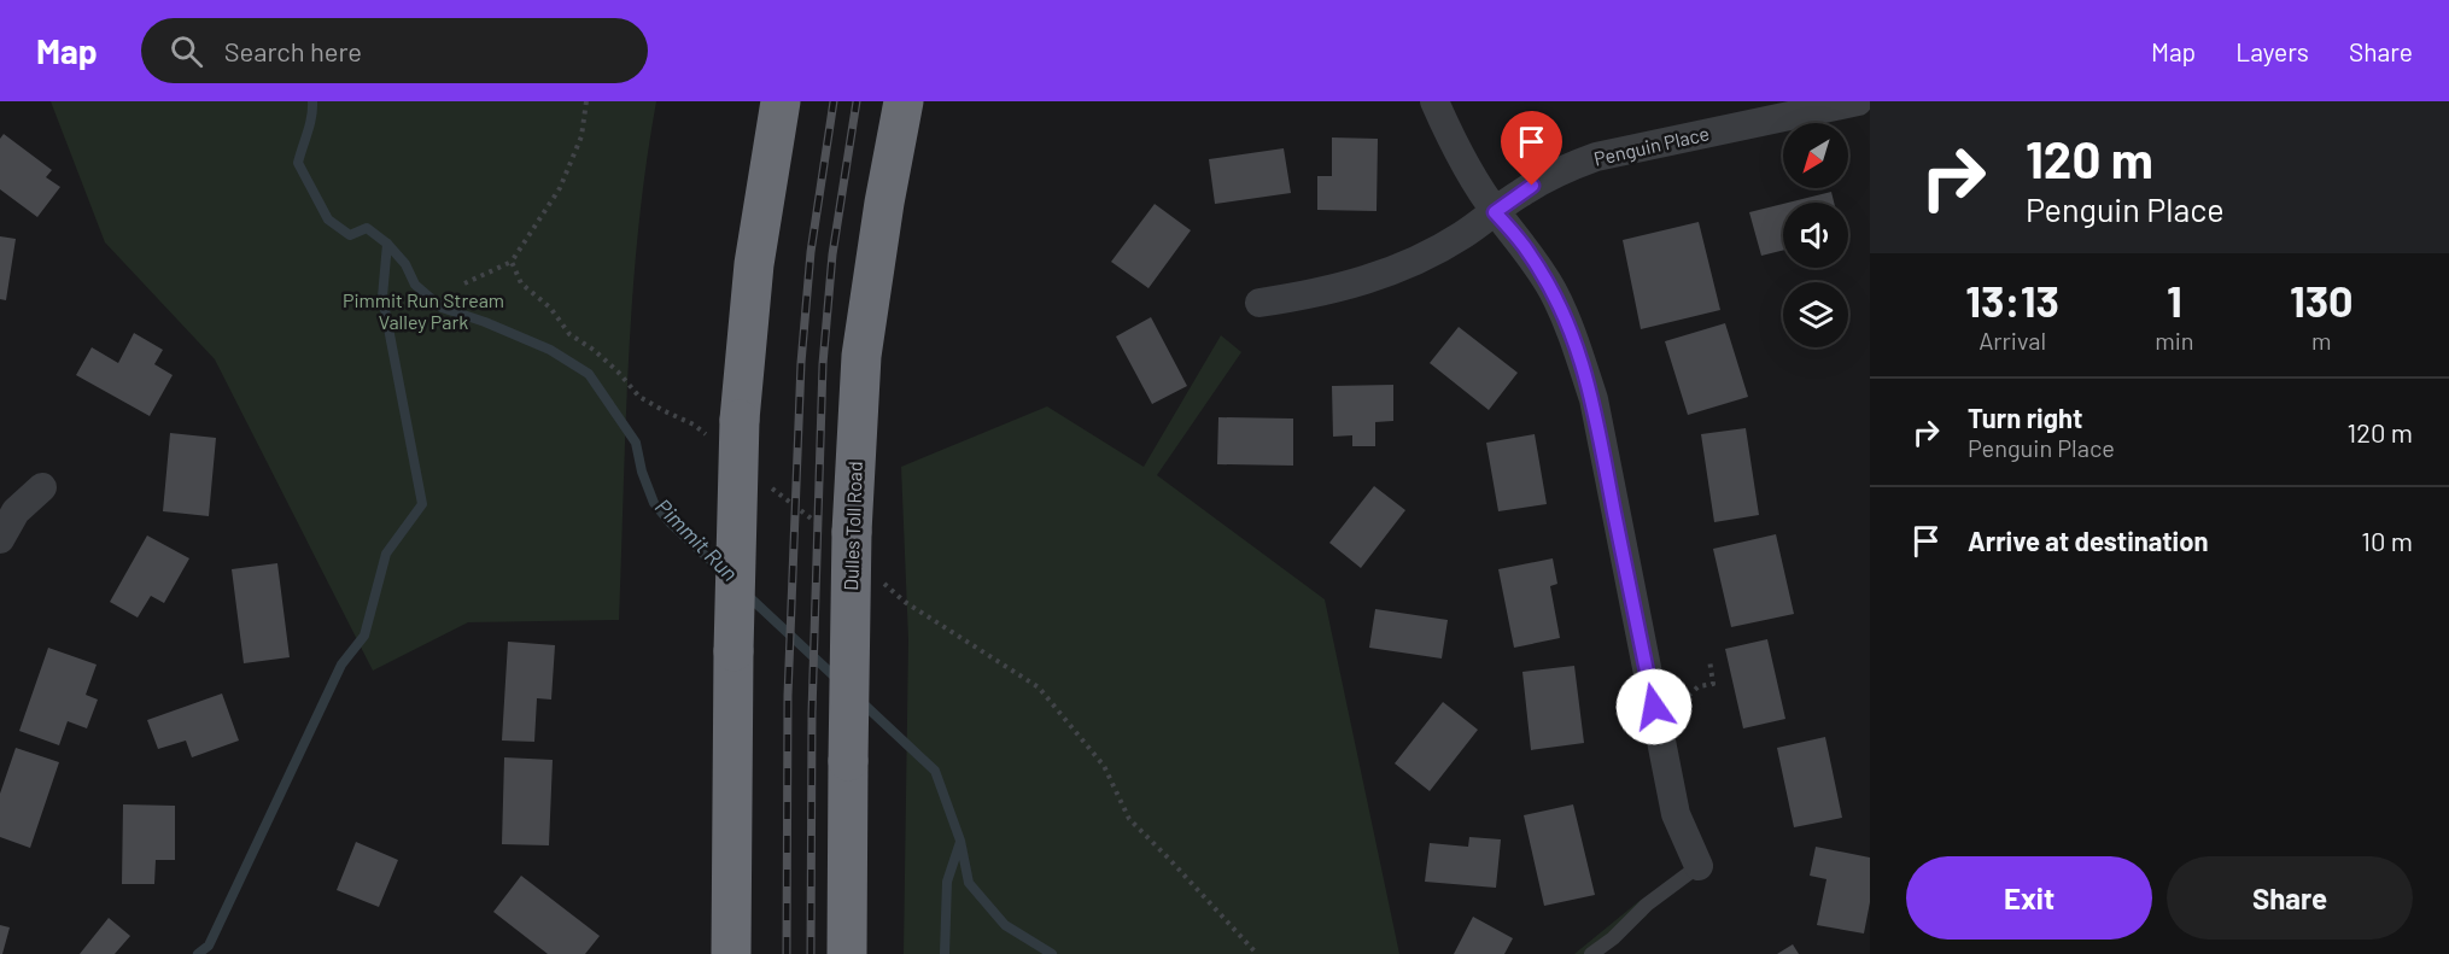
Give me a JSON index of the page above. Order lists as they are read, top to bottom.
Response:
{
  "streets": {
    "highway": ["Dulles Toll Road"],
    "street": ["Penguin Place"]
  },
  "water": ["Pimmit Run"],
  "parks": ["Pimmit Run Stream Valley Park"],
  "north": "bottom left",
  "page": {
    "header": "Map",
    "search": "Search here",
    "nav": ["Map", "Layers", "Share"],
    "turn": ["120 m", "Penguin Place"],
    "eta": [
      "13:13",
      "Arrival",
      "1",
      "min",
      "130",
      "m"
    ],
    "list": [
      {
        "name": "Turn right",
        "note": "Penguin Place",
        "value": "120 m"
      },
      {
        "name": "Arrive at destination",
        "value": "10 m"
      }
    ],
    "buttons": ["Exit", "Share"]
  }
}
